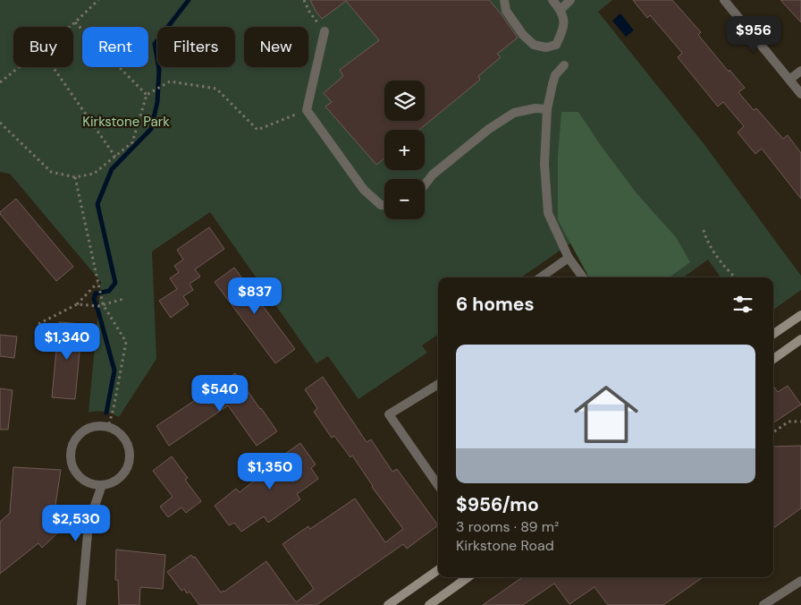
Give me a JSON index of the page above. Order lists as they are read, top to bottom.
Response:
{
  "parks": ["Kirkstone Park"],
  "page": {
    "price": [
      "$956",
      "$837",
      "$1,340",
      "$540",
      "$1,350",
      "$2,530"
    ],
    "chip": [
      "Buy",
      "Rent",
      "Filters",
      "New"
    ],
    "map_buttons": ["+", "−"],
    "heading": "6 homes",
    "list": [
      {
        "name": "$956/mo",
        "note": "3 rooms · 89 m² · Kirkstone Road"
      }
    ]
  }
}
